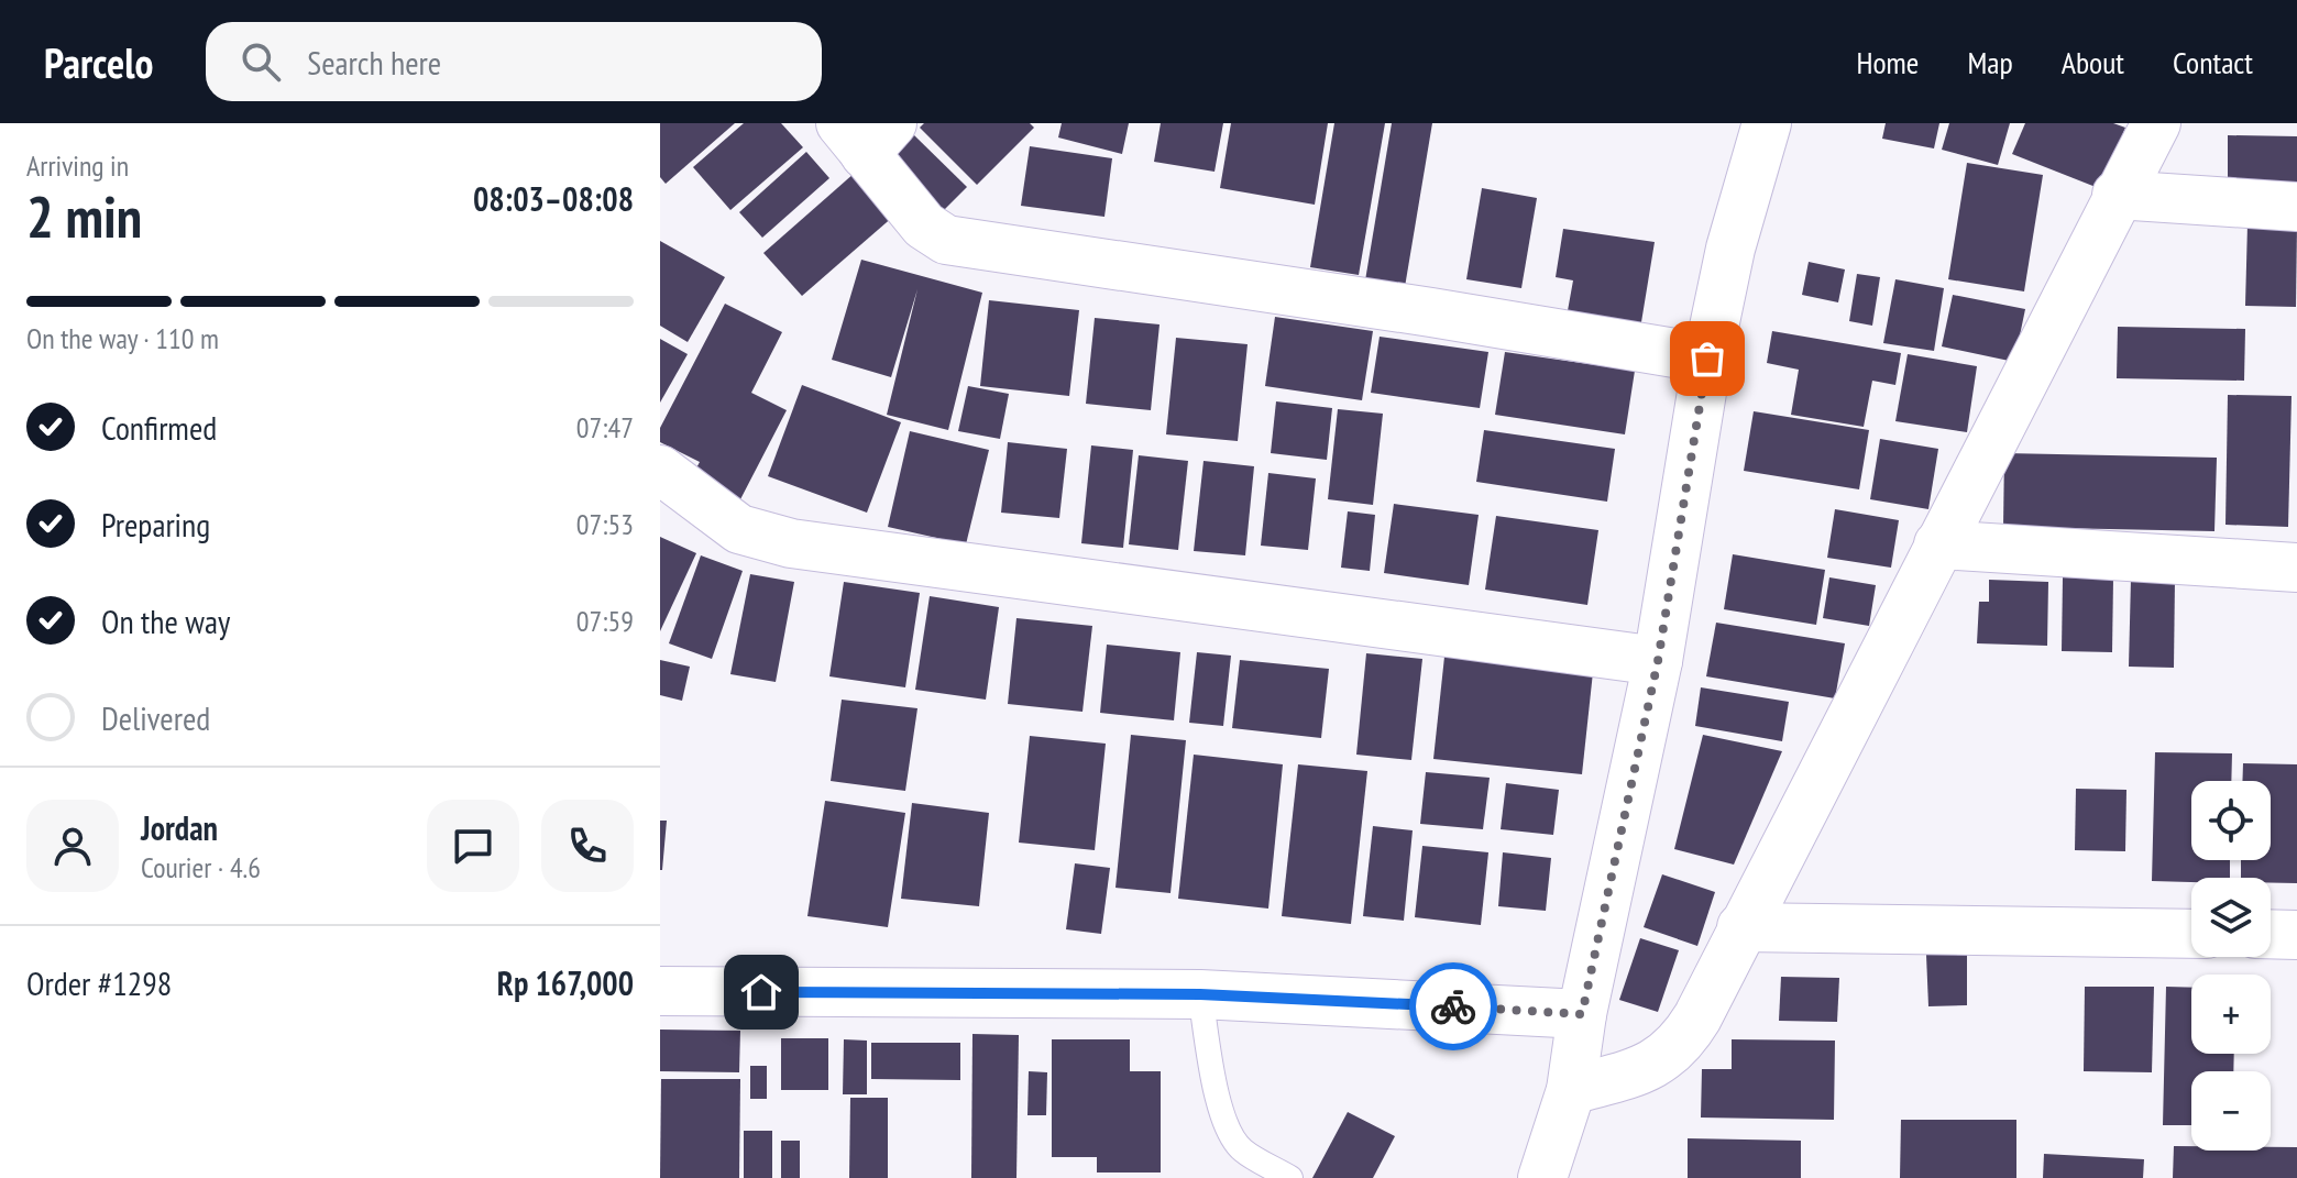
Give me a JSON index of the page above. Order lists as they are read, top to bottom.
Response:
{
  "page": {
    "header": "Parcelo",
    "search": "Search here",
    "nav": [
      "Home",
      "Map",
      "About",
      "Contact"
    ],
    "heading": ["2 min", "Arriving in", "08:03–08:08"],
    "panel": [
      "Jordan",
      "Courier · 4.6",
      "Order #1298",
      "Rp 167,000"
    ],
    "bar": "On the way · 110 m",
    "list": [
      ["Confirmed", "07:47"],
      ["Preparing", "07:53"],
      ["On the way", "07:59"],
      "Delivered"
    ],
    "map_buttons": ["+", "−"]
  }
}
